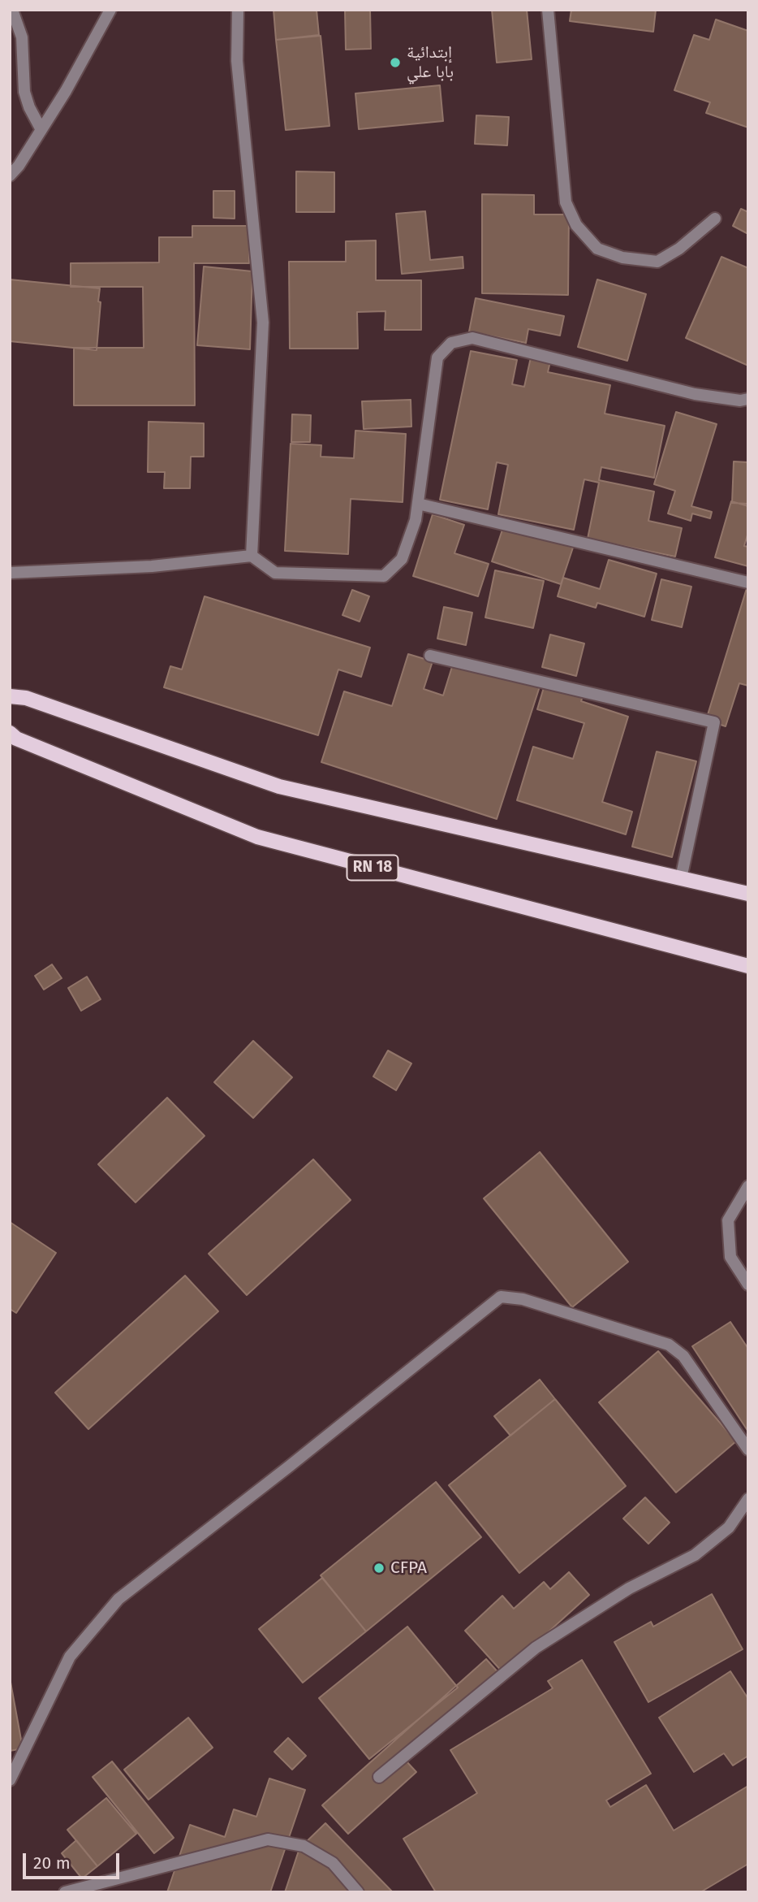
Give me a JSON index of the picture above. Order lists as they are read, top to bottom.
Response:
{
  "streets": {
    "main road": ["RN 18"]
  },
  "places": ["إبتدائية بابا علي", "CFPA"],
  "scale_bar": "20 m"
}
